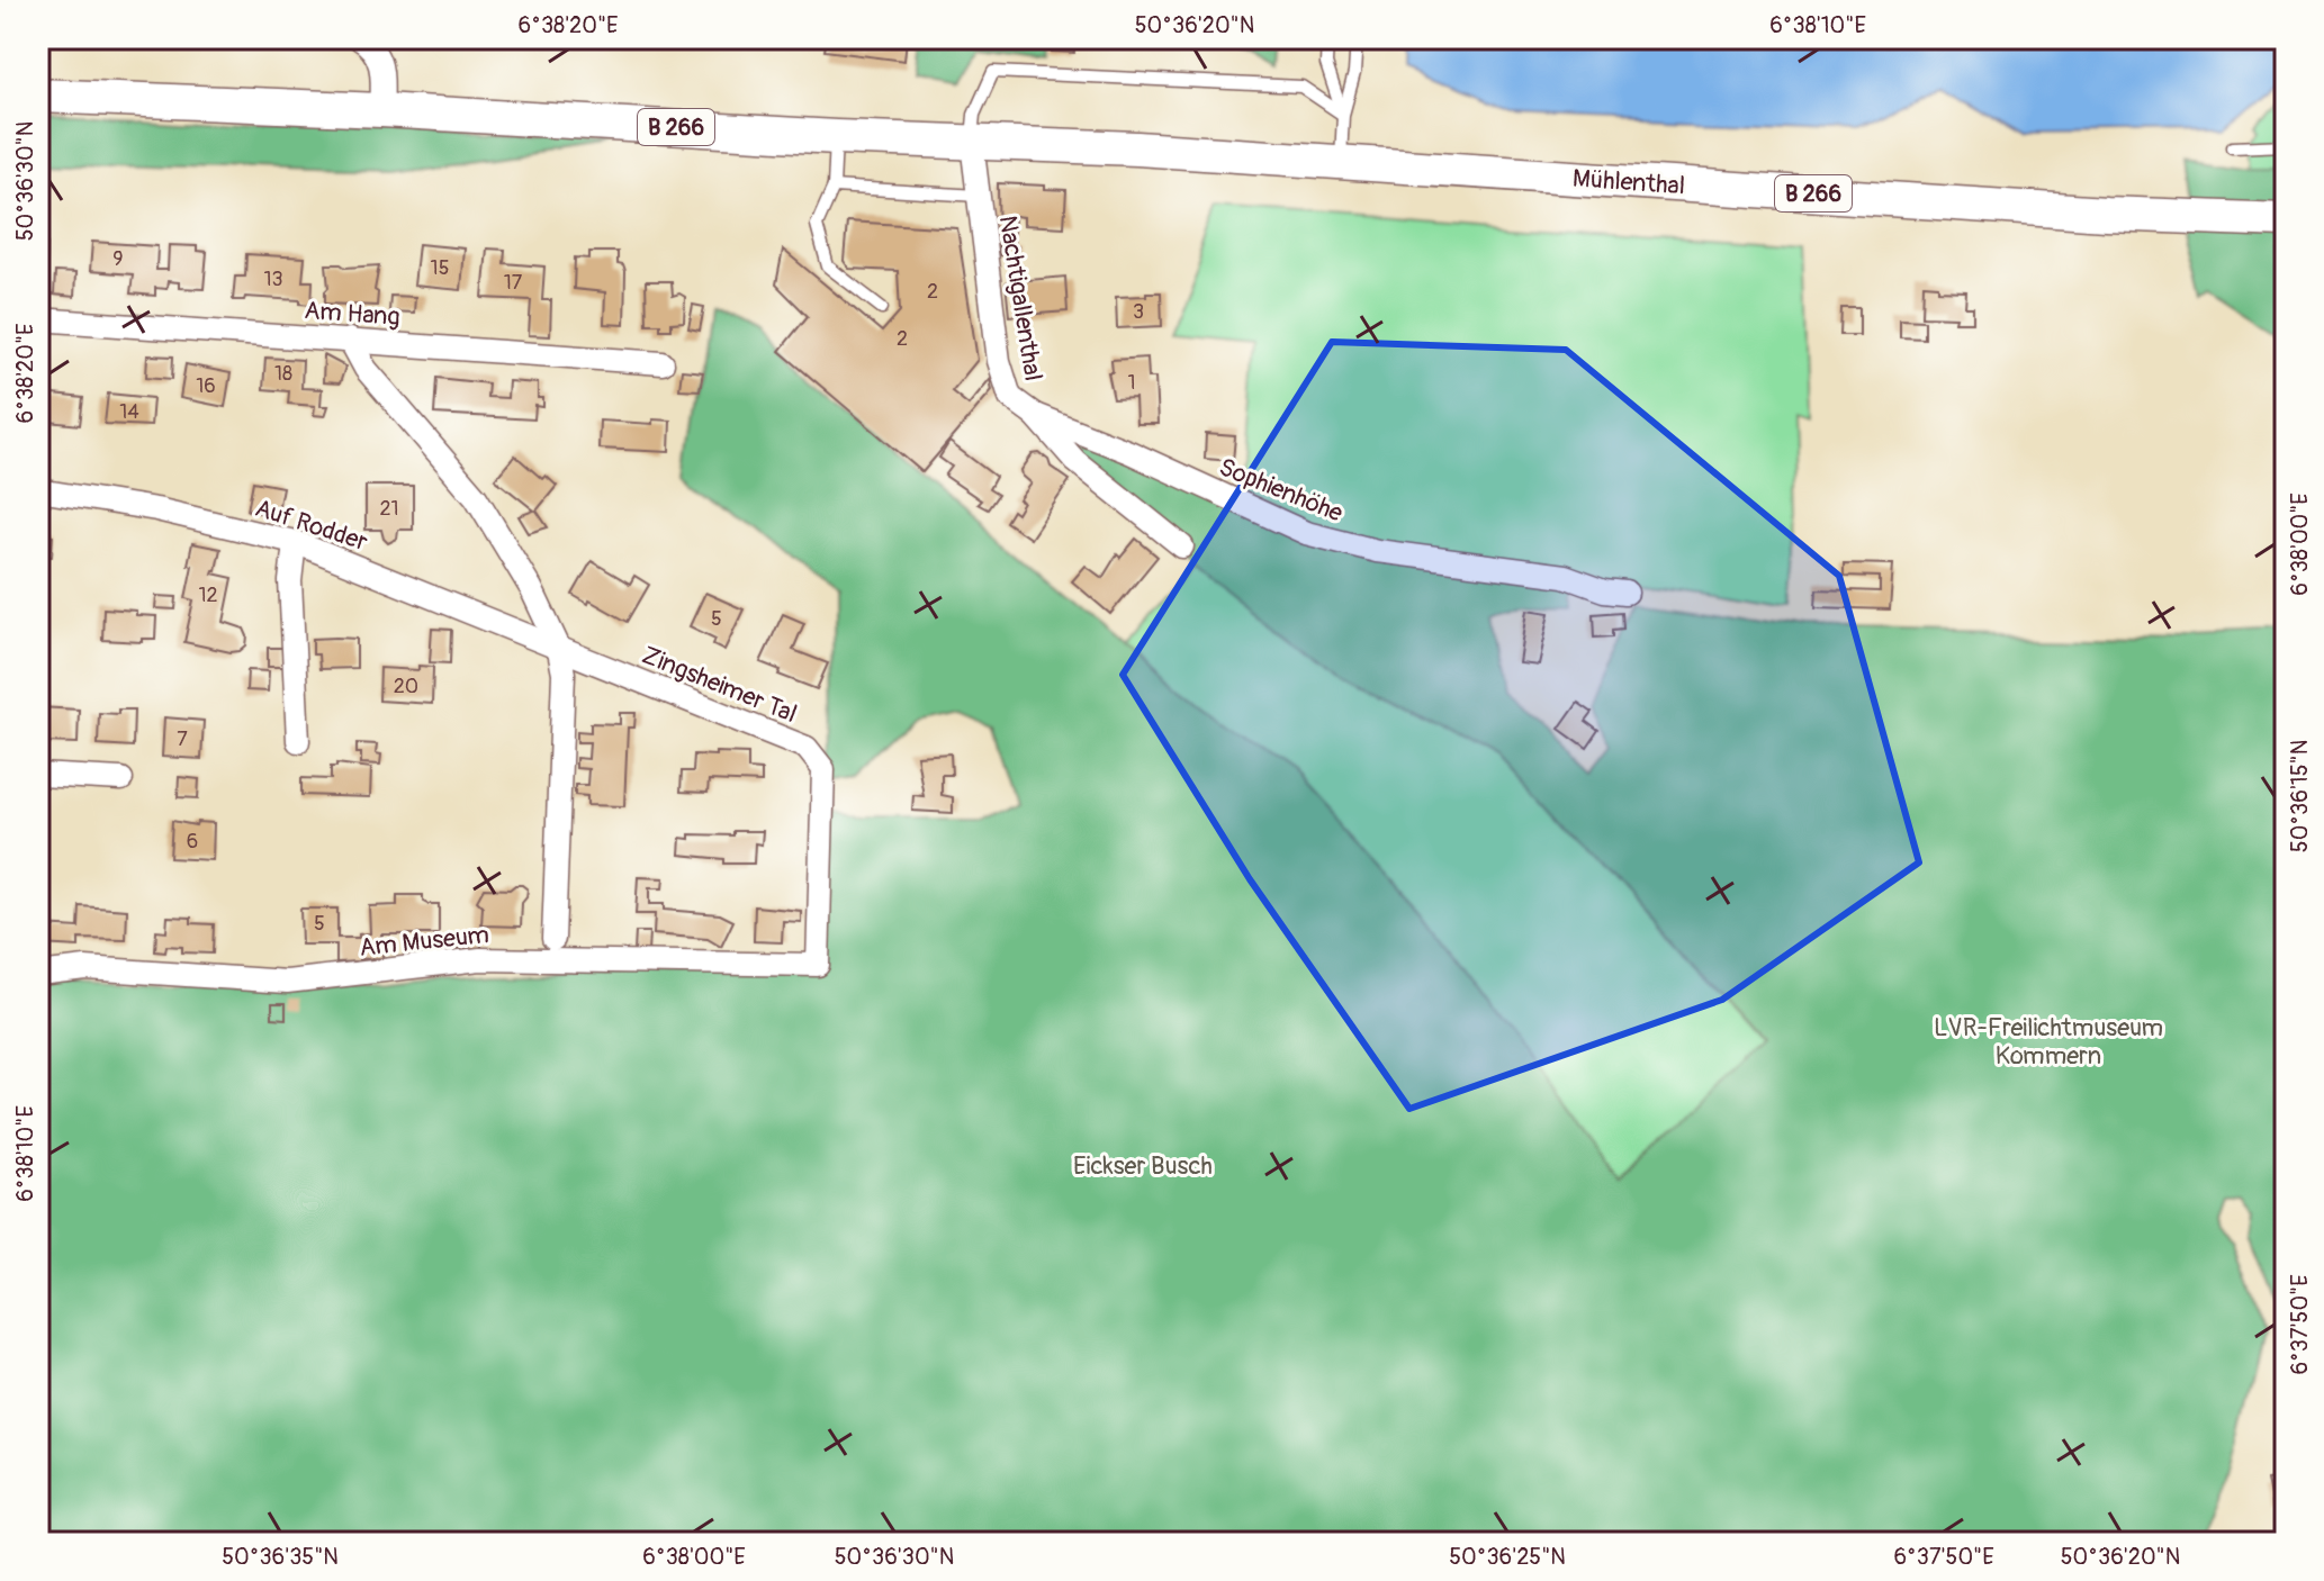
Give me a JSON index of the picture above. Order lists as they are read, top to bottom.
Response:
{
  "streets": {
    "main road": ["B 266", "Mühlenthal"],
    "street": [
      "Nachtigallenthal",
      "Am Hang",
      "Sophienhöhe",
      "Auf Rodder",
      "Zingsheimer Tal",
      "Am Museum"
    ]
  },
  "crossings": [
    ["B 266", "Mühlenthal"],
    ["B 266", "Nachtigallenthal"],
    ["Mühlenthal", "Nachtigallenthal"],
    ["Nachtigallenthal", "Sophienhöhe"],
    ["Auf Rodder", "Zingsheimer Tal"],
    ["Zingsheimer Tal", "Am Museum"]
  ],
  "parks": ["LVR-Freilichtmuseum Kommern", "Eickser Busch"],
  "house_numbers": [
    "9",
    "15",
    "13",
    "17",
    "2",
    "3",
    "2",
    "18",
    "1",
    "16",
    "14",
    "21",
    "12",
    "5",
    "20",
    "7",
    "6",
    "5"
  ],
  "coordinates": [
    "6°38'20\"E",
    "50°36'20\"N",
    "6°38'10\"E",
    "50°36'30\"N",
    "6°38'00\"E",
    "50°36'15\"N",
    "6°37'50\"E",
    "50°36'35\"N",
    "50°36'25\"N"
  ]
}
